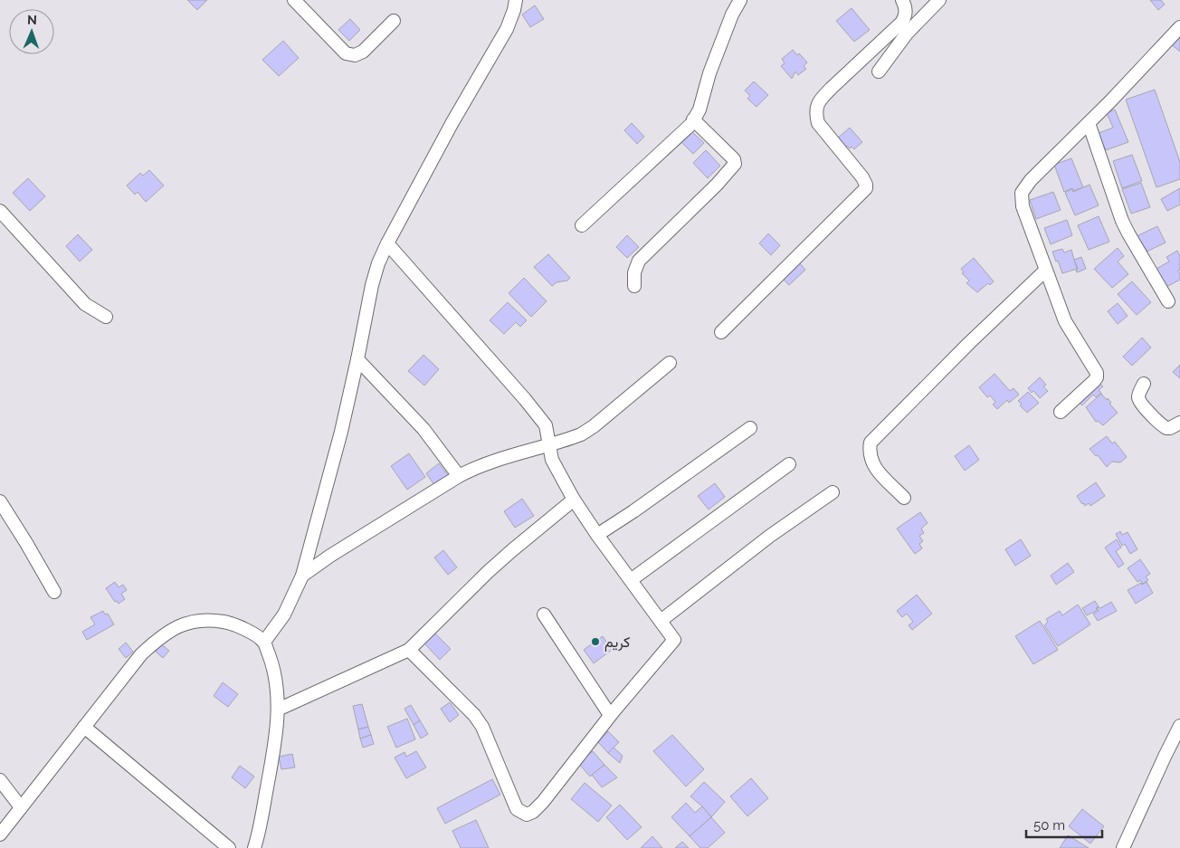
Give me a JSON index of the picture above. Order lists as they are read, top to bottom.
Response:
{
  "places": ["كريم"],
  "scale_bar": "50 m",
  "north": "top"
}
